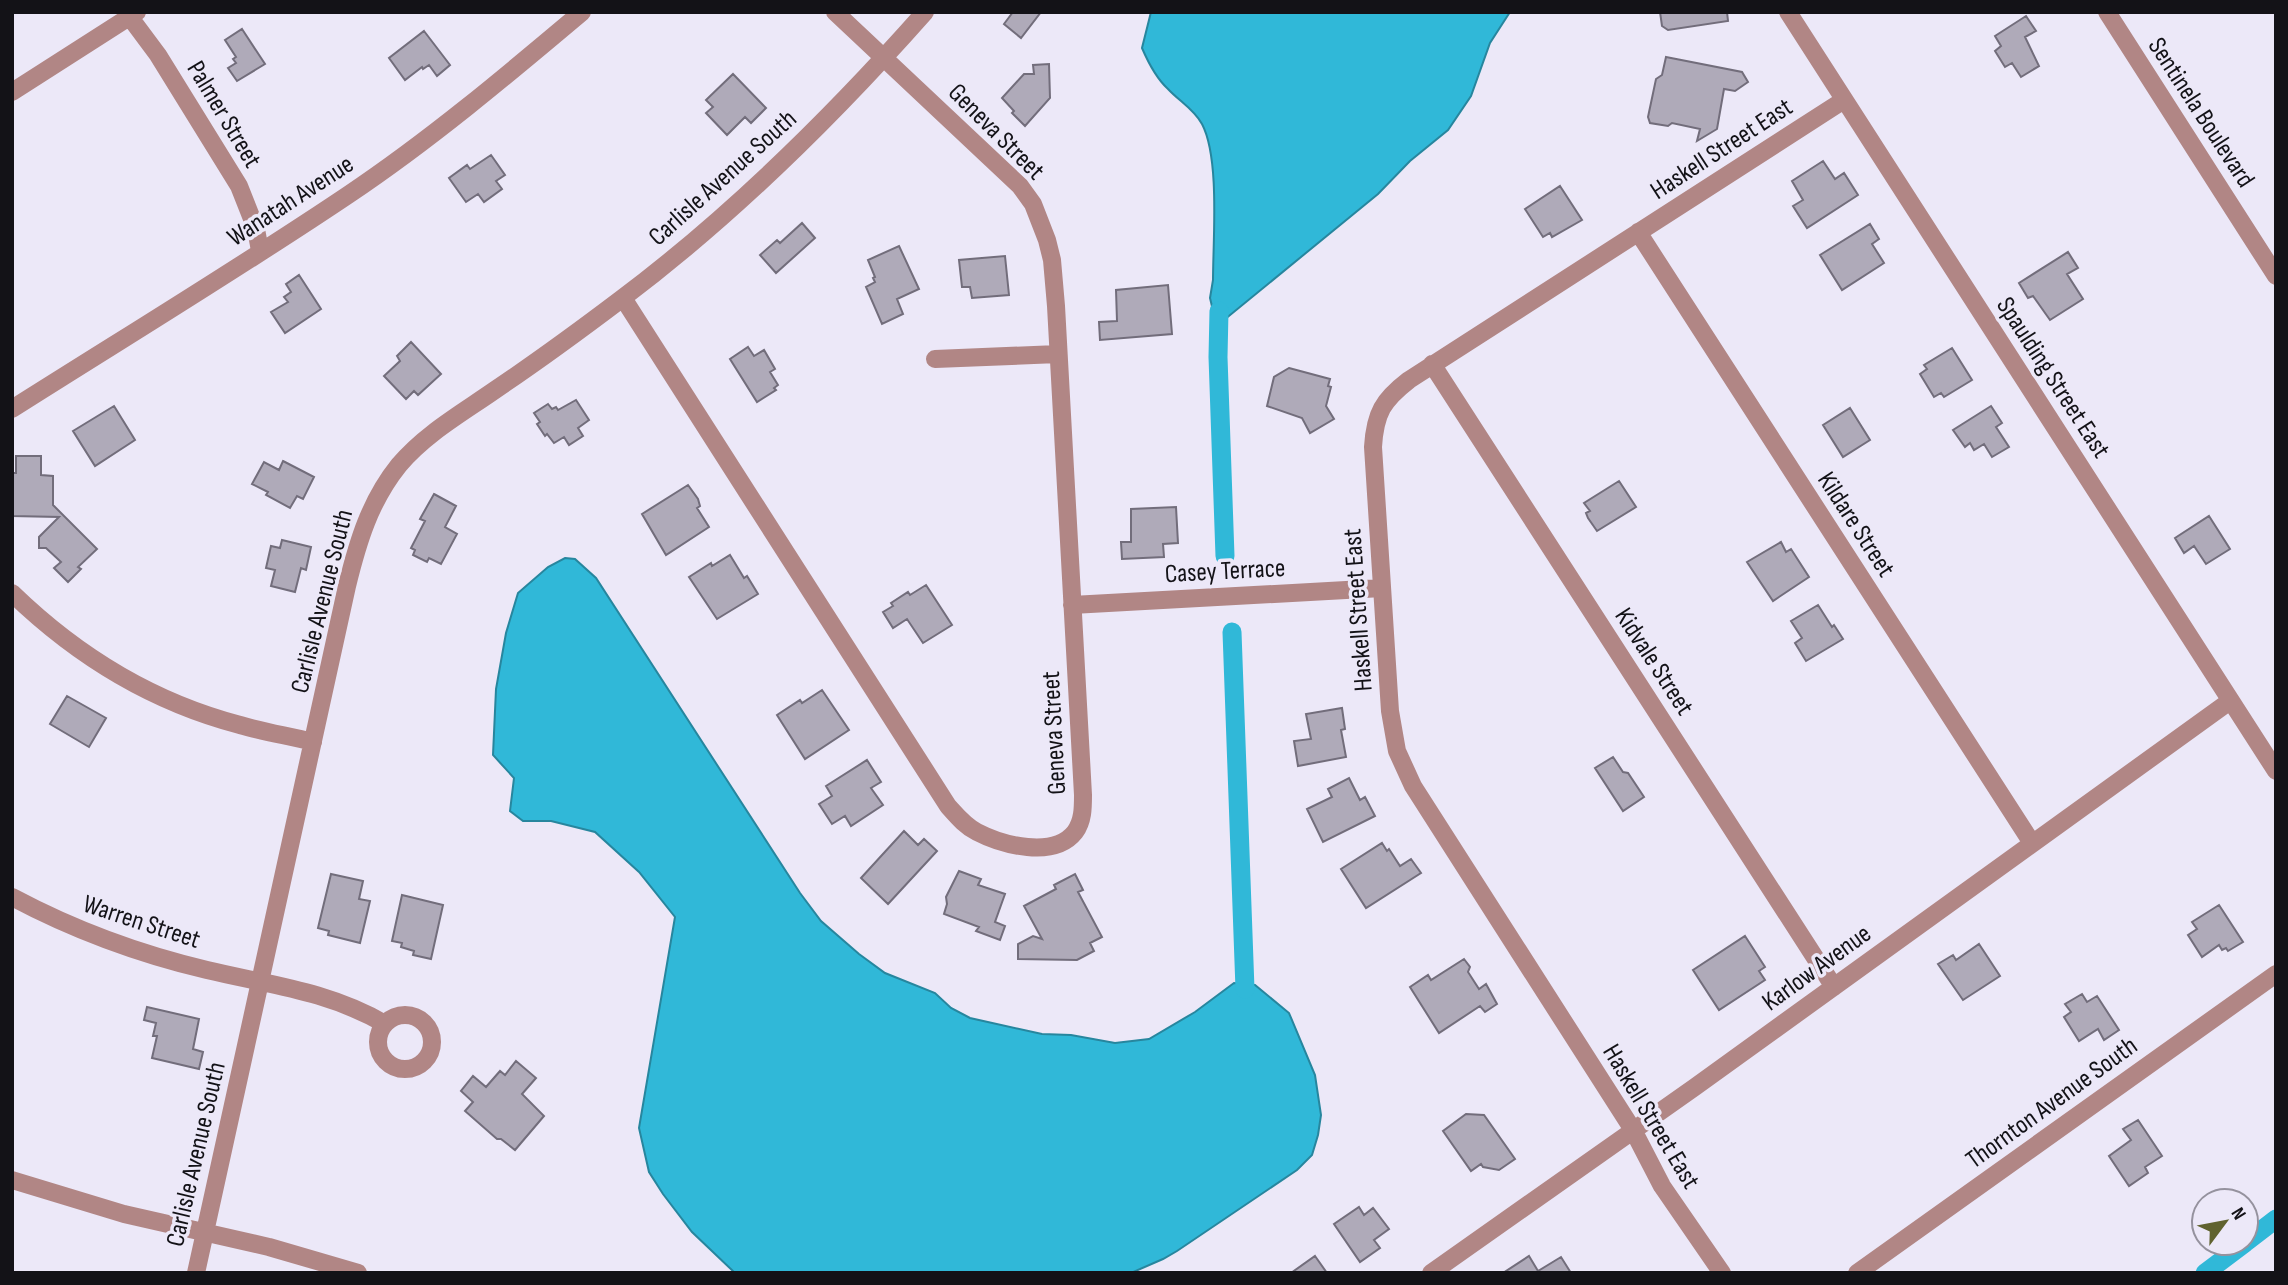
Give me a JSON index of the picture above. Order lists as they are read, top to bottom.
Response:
{
  "streets": {
    "street": [
      "Sentinela Boulevard",
      "Palmer Street",
      "Geneva Street",
      "Haskell Street East",
      "Carlisle Avenue South",
      "Wanatah Avenue",
      "Spaulding Street East",
      "Kildare Street",
      "Casey Terrace",
      "Kidvale Street",
      "Warren Street",
      "Karlow Avenue",
      "Thornton Avenue South"
    ]
  },
  "crossings": [
    ["Palmer Street", "Wanatah Avenue"],
    ["Geneva Street", "Carlisle Avenue South"],
    ["Geneva Street", "Casey Terrace"],
    ["Haskell Street East", "Spaulding Street East"],
    ["Haskell Street East", "Kildare Street"],
    ["Haskell Street East", "Casey Terrace"],
    ["Haskell Street East", "Kidvale Street"],
    ["Haskell Street East", "Karlow Avenue"],
    ["Carlisle Avenue South", "Warren Street"],
    ["Spaulding Street East", "Karlow Avenue"],
    ["Kildare Street", "Karlow Avenue"],
    ["Kidvale Street", "Karlow Avenue"]
  ],
  "north": "top right"
}
